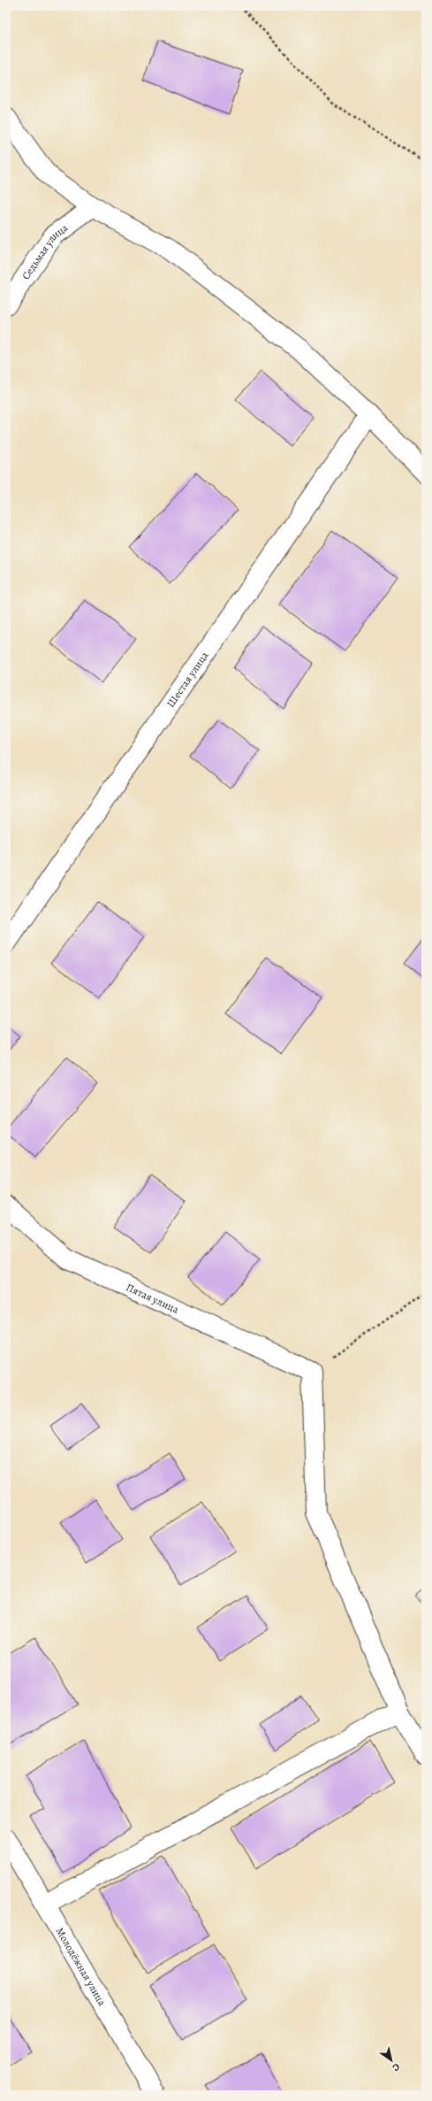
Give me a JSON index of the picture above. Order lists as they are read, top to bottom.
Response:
{
  "streets": {
    "street": [
      "Седьмая улица",
      "Шестая улица",
      "Пятая улица",
      "Молодёжная улица"
    ]
  },
  "north": "bottom right"
}
